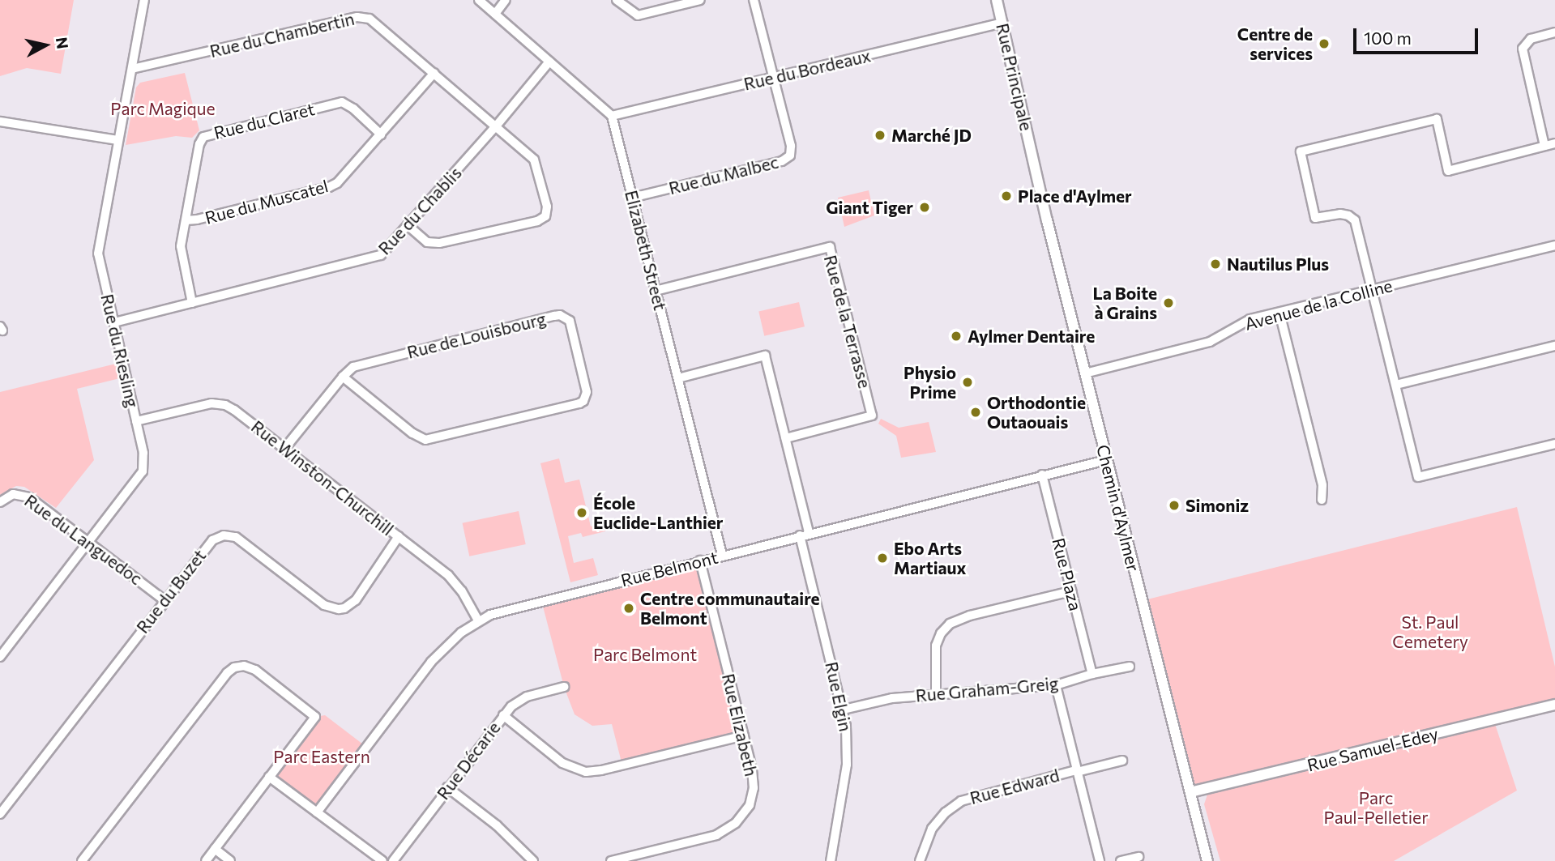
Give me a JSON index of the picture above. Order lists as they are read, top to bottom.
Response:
{
  "streets": {
    "main road": ["Rue Principale", "Chemin d'Aylmer", "Rue Samuel-Edey"],
    "street": [
      "Rue du Chambertin",
      "Rue du Bordeaux",
      "Rue du Claret",
      "Rue du Malbec",
      "Rue du Muscatel",
      "Rue du Chablis",
      "Elizabeth Street",
      "Avenue de la Colline",
      "Rue de la Terrasse",
      "Rue de Louisbourg",
      "Rue du Riesling",
      "Rue Winston-Churchill",
      "Rue du Languedoc",
      "Rue Belmont",
      "Rue Plaza",
      "Rue du Buzet",
      "Rue Graham-Greig",
      "Rue Elgin",
      "Rue Elizabeth",
      "Rue Décarie",
      "Rue Edward"
    ]
  },
  "crossings": [
    ["Rue du Chambertin", "Rue du Muscatel"],
    ["Rue du Chambertin", "Rue du Chablis"],
    ["Rue du Chambertin", "Rue du Riesling"],
    ["Rue du Bordeaux", "Rue Principale"],
    ["Rue du Bordeaux", "Rue du Malbec"],
    ["Rue du Bordeaux", "Elizabeth Street"],
    ["Rue Principale", "Chemin d'Aylmer"],
    ["Rue du Claret", "Rue du Muscatel"],
    ["Rue du Claret", "Rue du Chablis"],
    ["Rue du Malbec", "Elizabeth Street"],
    ["Rue du Chablis", "Rue du Riesling"],
    ["Elizabeth Street", "Rue de la Terrasse"],
    ["Elizabeth Street", "Rue Belmont"],
    ["Avenue de la Colline", "Chemin d'Aylmer"],
    ["Rue de Louisbourg", "Rue Winston-Churchill"],
    ["Rue du Riesling", "Rue Winston-Churchill"],
    ["Rue du Riesling", "Rue du Languedoc"],
    ["Rue Winston-Churchill", "Rue Belmont"],
    ["Rue Winston-Churchill", "Rue du Buzet"],
    ["Chemin d'Aylmer", "Rue Belmont"],
    ["Chemin d'Aylmer", "Rue Samuel-Edey"],
    ["Rue du Languedoc", "Rue du Buzet"],
    ["Rue Belmont", "Rue Plaza"],
    ["Rue Belmont", "Rue Elgin"],
    ["Rue Belmont", "Rue Elizabeth"],
    ["Rue Plaza", "Rue Graham-Greig"],
    ["Rue Graham-Greig", "Rue Elgin"]
  ],
  "parks": [
    "Parc Magique",
    "St. Paul Cemetery",
    "Parc Belmont",
    "Parc Eastern",
    "Parc Paul-Pelletier"
  ],
  "places": [
    "Centre de services",
    "Marché JD",
    "Place d'Aylmer",
    "Giant Tiger",
    "Nautilus Plus",
    "La Boite à Grains",
    "Aylmer Dentaire",
    "Physio Prime",
    "Orthodontie Outaouais",
    "Simoniz",
    "École Euclide-Lanthier",
    "Ebo Arts Martiaux",
    "Centre communautaire Belmont"
  ],
  "scale_bar": "100 m",
  "north": "right"
}
